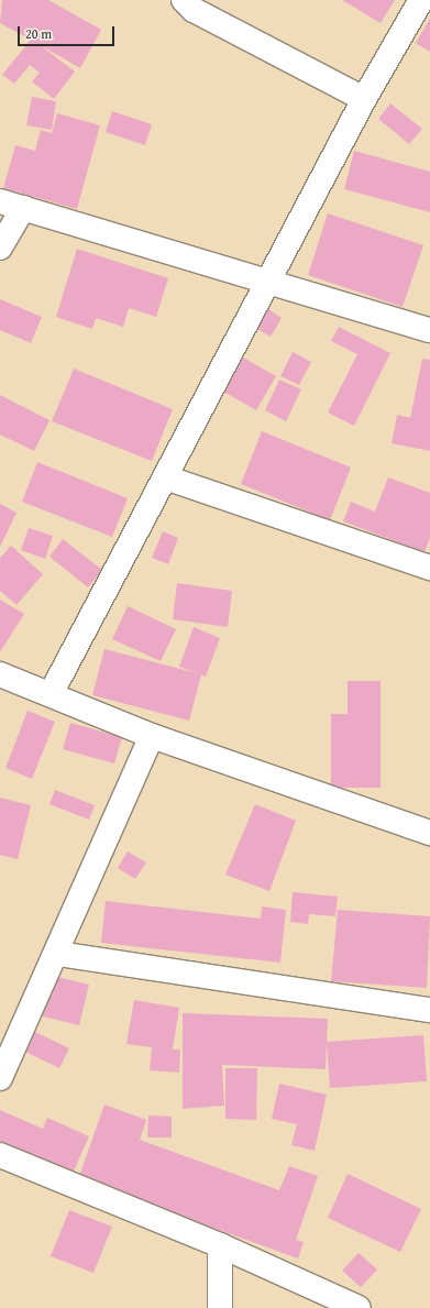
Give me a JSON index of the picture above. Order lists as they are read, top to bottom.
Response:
{
  "scale_bar": "20 m"
}
